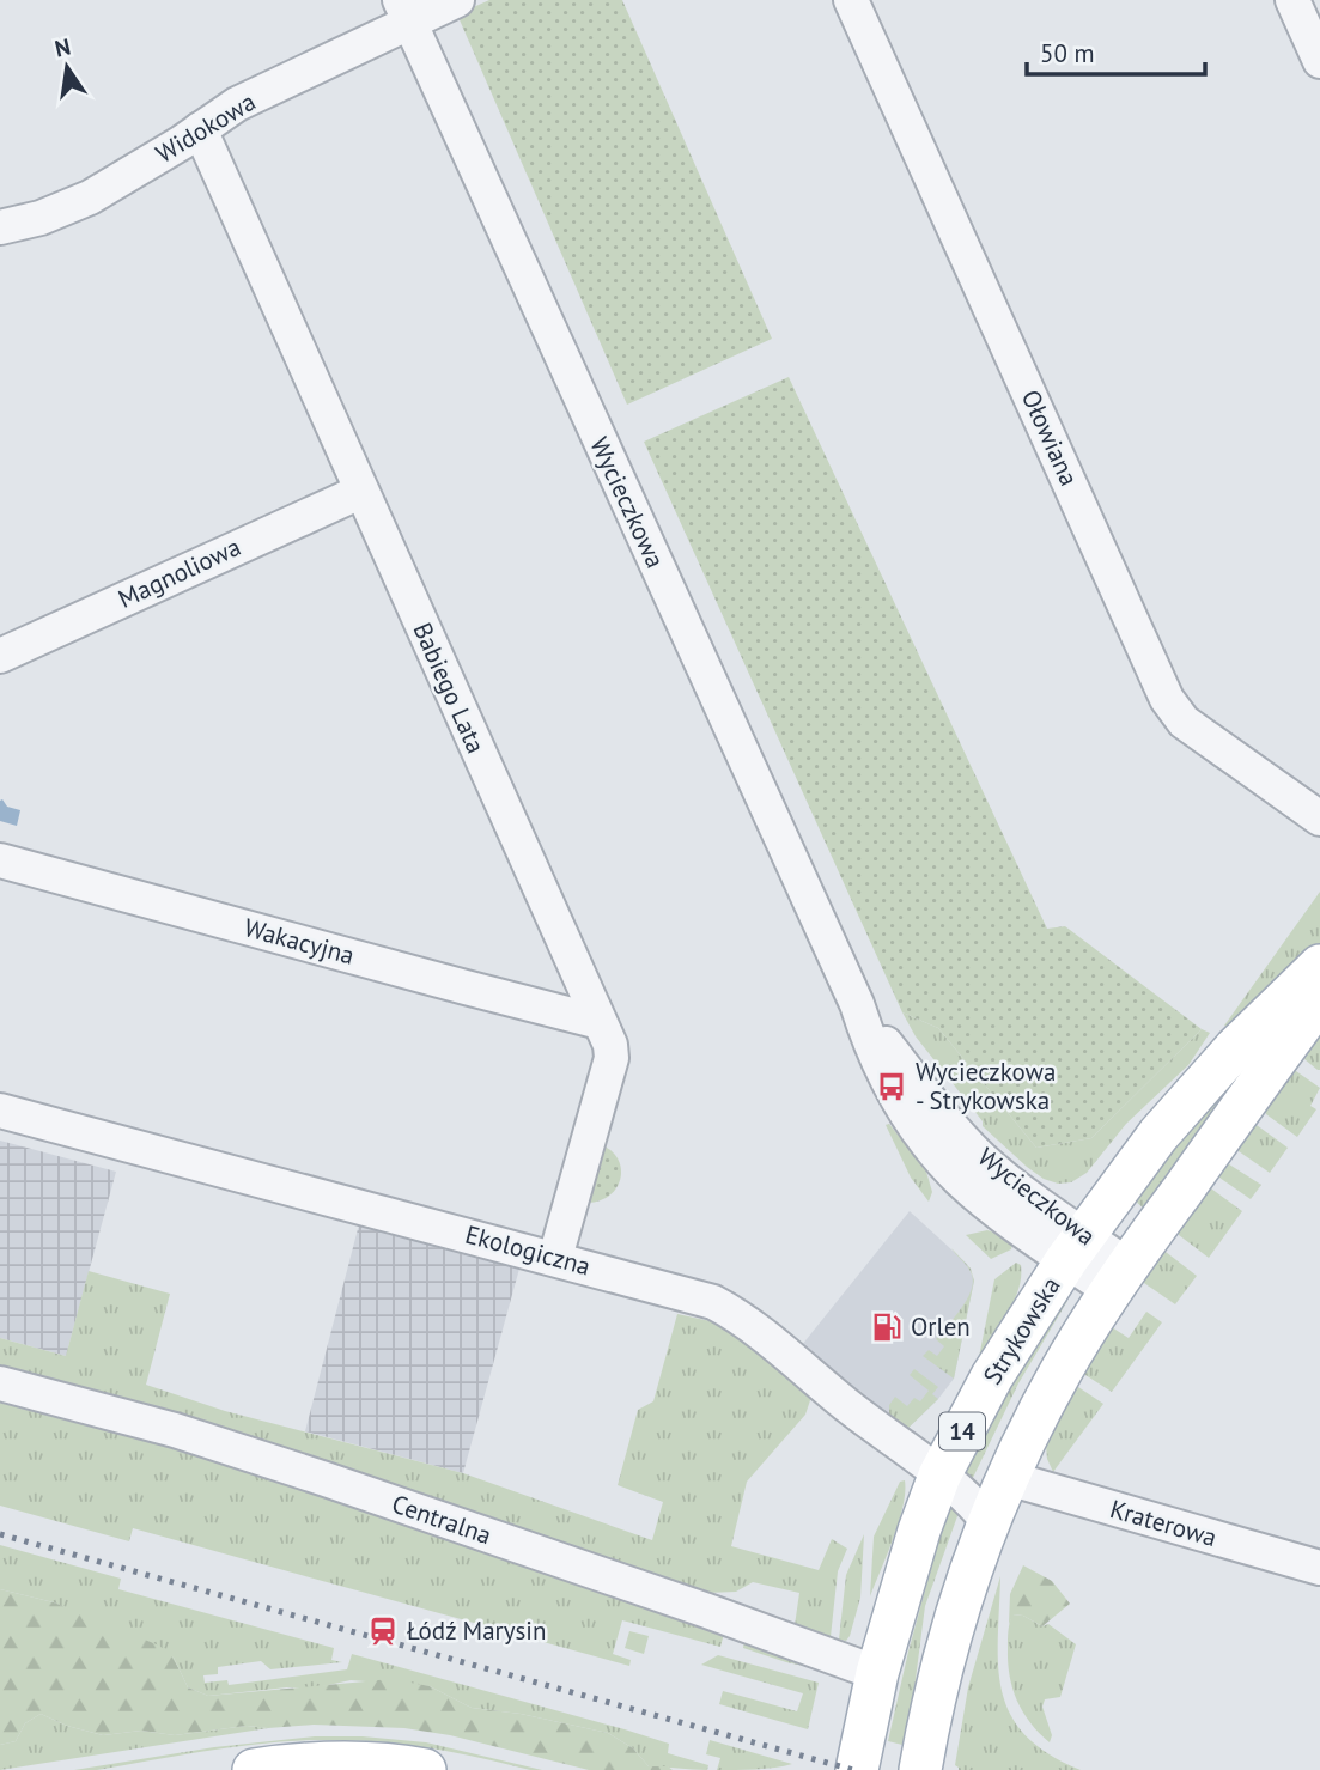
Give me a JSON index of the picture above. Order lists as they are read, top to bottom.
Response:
{
  "streets": {
    "main road": ["Strykowska", "14"],
    "street": [
      "Widokowa",
      "Ołowiana",
      "Wycieczkowa",
      "Magnoliowa",
      "Babiego Lata",
      "Wakacyjna",
      "Ekologiczna",
      "Centralna",
      "Kraterowa"
    ]
  },
  "crossings": [
    ["Widokowa", "Wycieczkowa"],
    ["Widokowa", "Babiego Lata"],
    ["Wycieczkowa", "Strykowska"],
    ["Wycieczkowa", "14"],
    ["Magnoliowa", "Babiego Lata"],
    ["Babiego Lata", "Wakacyjna"],
    ["Babiego Lata", "Ekologiczna"],
    ["Ekologiczna", "Strykowska"],
    ["Ekologiczna", "14"],
    ["Strykowska", "Centralna"],
    ["14", "Kraterowa"]
  ],
  "places": {
    "bus stop": ["Wycieczkowa - Strykowska"],
    "fuel station": ["Orlen"],
    "station": ["Łódź Marysin"]
  },
  "scale_bar": "50 m",
  "north": "top"
}
